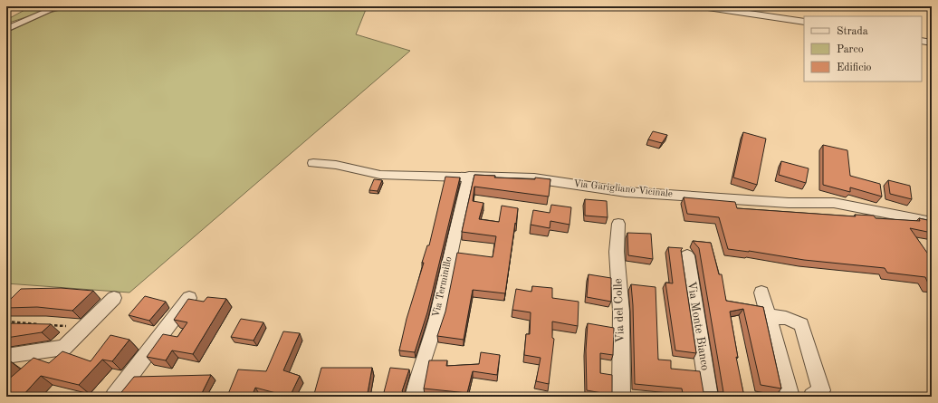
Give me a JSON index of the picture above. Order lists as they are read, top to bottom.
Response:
{
  "streets": {
    "street": [
      "Via Garigliano Vicinale",
      "Via Terminillo",
      "Via del Colle",
      "Via Monte Bianco"
    ]
  },
  "crossings": [
    ["Via Garigliano Vicinale", "Via Terminillo"]
  ],
  "legend": ["Strada", "Parco", "Edificio"]
}
